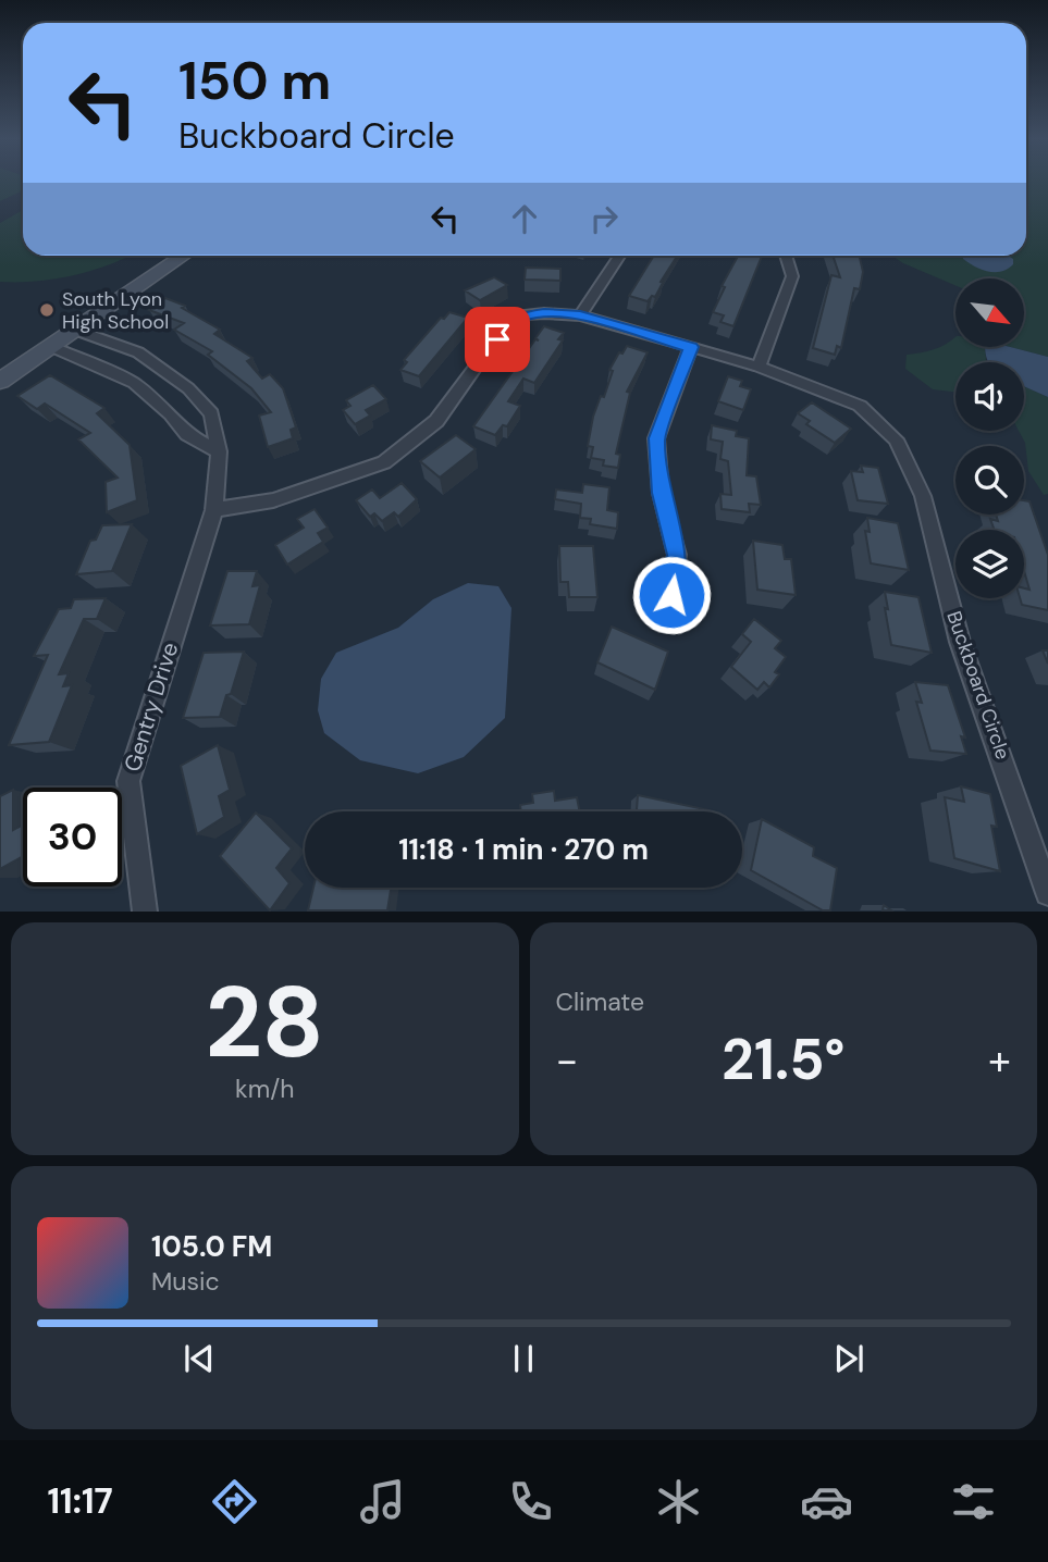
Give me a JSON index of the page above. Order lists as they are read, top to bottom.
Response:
{
  "streets": {
    "street": ["Buckboard Circle", "Gentry Drive"]
  },
  "crossings": [
    ["Buckboard Circle", "Gentry Drive"]
  ],
  "places": ["South Lyon High School"],
  "north": "bottom right",
  "page": {
    "turn": ["150 m", "Buckboard Circle"],
    "limit": "30",
    "trip": "11:18 · 1 min · 270 m",
    "tile": [
      ["28", "km/h"],
      "Climate"
    ],
    "heat": ["−", "21.5°", "+"],
    "song": ["105.0 FM", "Music"],
    "tabs": "11:17"
  }
}
